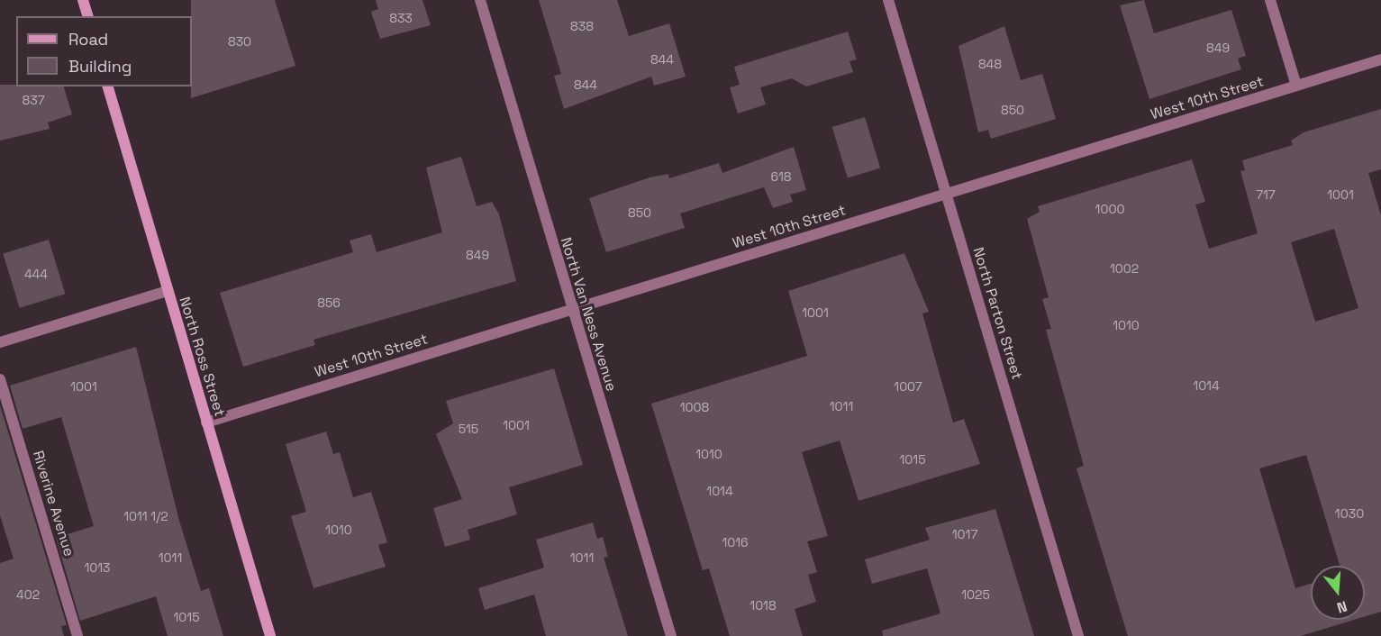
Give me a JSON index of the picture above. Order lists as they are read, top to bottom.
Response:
{
  "streets": {
    "street": [
      "West 10th Street",
      "North Parton Street",
      "North Van Ness Avenue",
      "North Ross Street",
      "Riverine Avenue"
    ]
  },
  "crossings": [
    ["West 10th Street", "North Parton Street"],
    ["West 10th Street", "North Van Ness Avenue"],
    ["West 10th Street", "North Ross Street"]
  ],
  "house_numbers": [
    "833",
    "838",
    "830",
    "849",
    "844",
    "848",
    "844",
    "837",
    "850",
    "618",
    "717",
    "1001",
    "1000",
    "850",
    "849",
    "1002",
    "444",
    "856",
    "1001",
    "1010",
    "1014",
    "1001",
    "1007",
    "1011",
    "1008",
    "1001",
    "515",
    "1010",
    "1015",
    "1014",
    "1030",
    "1011 1/2",
    "1010",
    "1017",
    "1016",
    "1011",
    "1011",
    "1013",
    "402",
    "1025",
    "1018",
    "1015"
  ],
  "legend": ["Road", "Building"],
  "north": "bottom"
}
